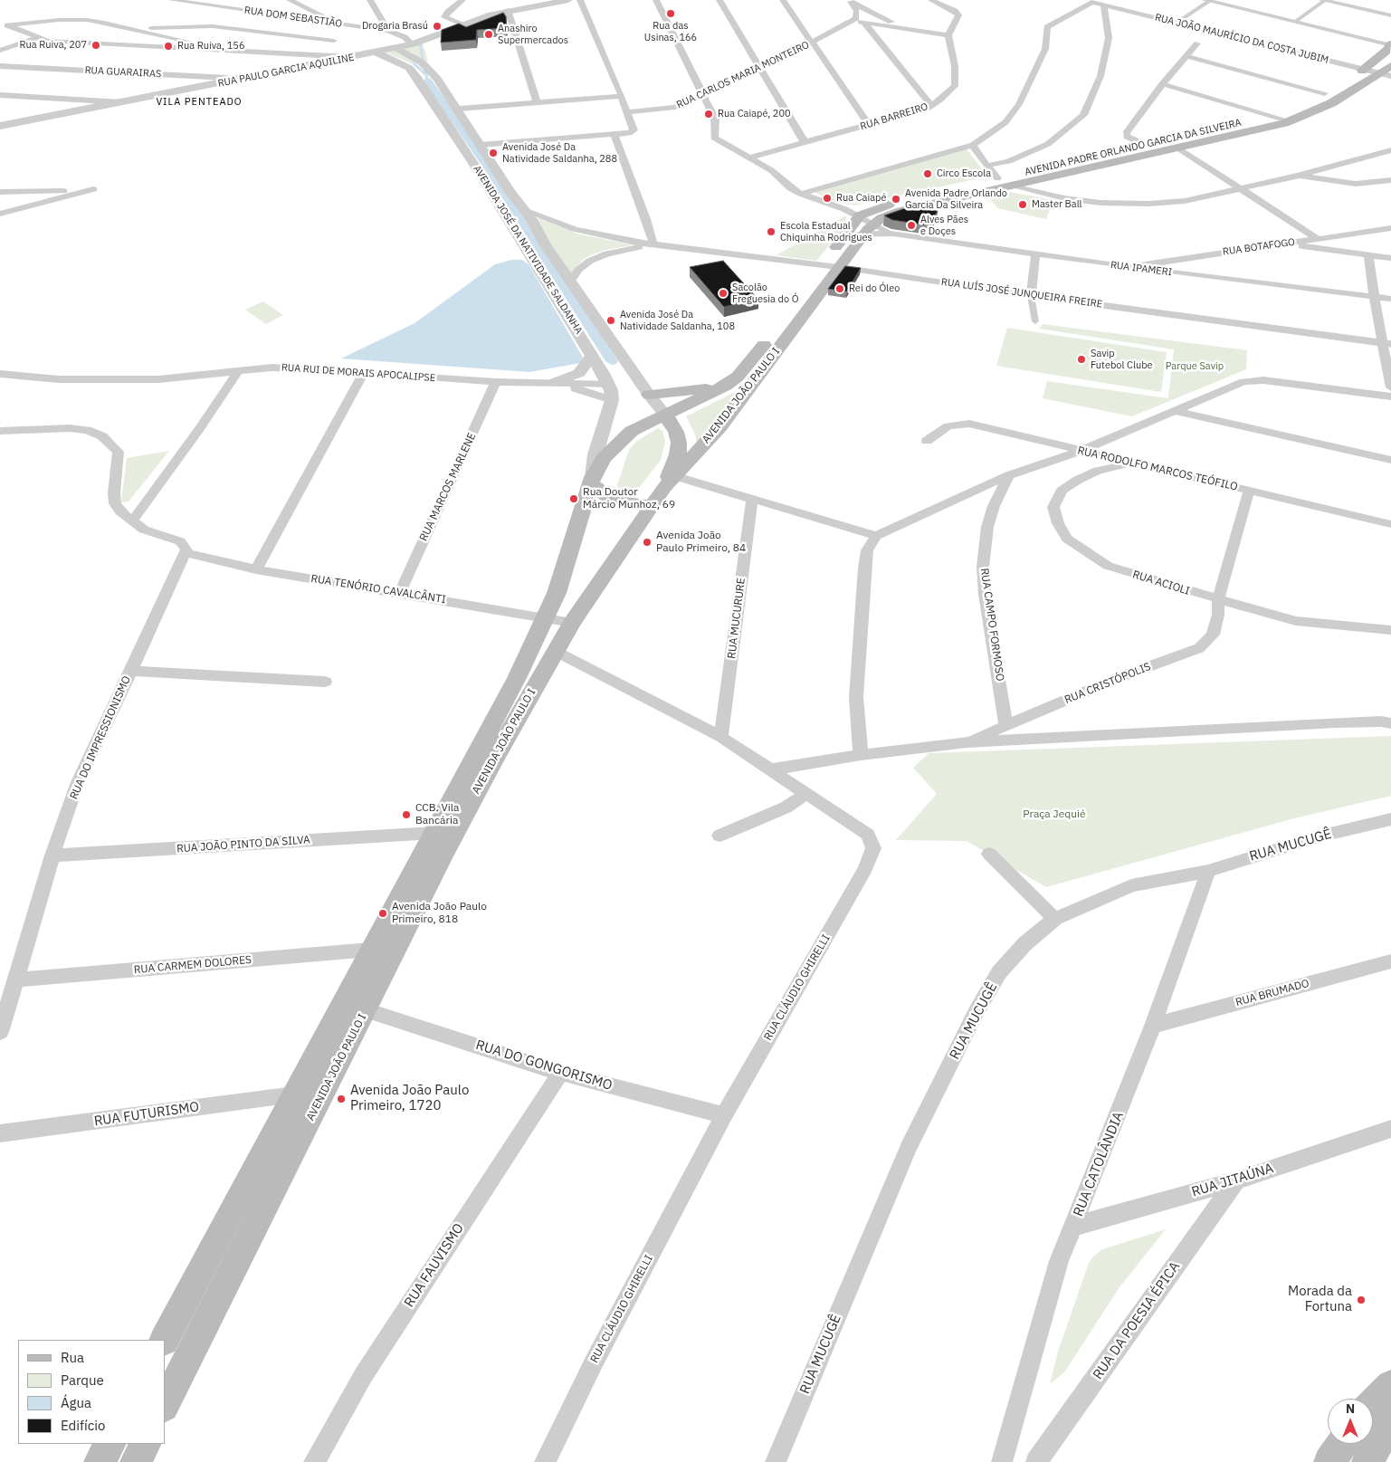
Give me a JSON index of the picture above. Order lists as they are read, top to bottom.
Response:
{
  "streets": {
    "main road": ["AVENIDA PADRE ORLANDO GARCIA DA SILVEIRA", "AVENIDA JOÃO PAULO I"],
    "street": [
      "RUA DOM SEBASTIÃO",
      "RUA JOÃO MAURÍCIO DA COSTA JUBIM",
      "RUA PAULO GARCIA AQUILINE",
      "RUA GUARAIRAS",
      "RUA CARLOS MARIA MONTEIRO",
      "RUA BARREIRO",
      "RUA BOTAFOGO",
      "AVENIDA JOSÉ DA NATIVIDADE SALDANHA",
      "RUA IPAMERI",
      "RUA LUÍS JOSÉ JUNQUEIRA FREIRE",
      "RUA RUI DE MORAIS APOCALIPSE",
      "RUA RODOLFO MARCOS TEÓFILO",
      "RUA MARCOS MARLENE",
      "RUA ACIOLI",
      "RUA TENÓRIO CAVALCÂNTI",
      "RUA MUCURURE",
      "RUA CAMPO FORMOSO",
      "RUA CRISTÓPOLIS",
      "RUA DO IMPRESSIONISMO",
      "RUA JOÃO PINTO DA SILVA",
      "RUA MUCUGÊ",
      "RUA CARMEM DOLORES",
      "RUA CLÁUDIO GHIRELLI",
      "RUA BRUMADO",
      "RUA DO GONGORISMO",
      "RUA FUTURISMO",
      "RUA CATOLÂNDIA",
      "RUA JITAÚNA",
      "RUA FAUVISMO",
      "RUA DA POESIA ÉPICA"
    ]
  },
  "crossings": [
    ["RUA DOM SEBASTIÃO", "RUA PAULO GARCIA AQUILINE"],
    ["RUA JOÃO MAURÍCIO DA COSTA JUBIM", "AVENIDA PADRE ORLANDO GARCIA DA SILVEIRA"],
    ["RUA PAULO GARCIA AQUILINE", "RUA GUARAIRAS"],
    ["RUA PAULO GARCIA AQUILINE", "AVENIDA JOSÉ DA NATIVIDADE SALDANHA"],
    ["AVENIDA PADRE ORLANDO GARCIA DA SILVEIRA", "RUA IPAMERI"],
    ["AVENIDA PADRE ORLANDO GARCIA DA SILVEIRA", "AVENIDA JOÃO PAULO I"],
    ["RUA BOTAFOGO", "RUA IPAMERI"],
    ["AVENIDA JOSÉ DA NATIVIDADE SALDANHA", "RUA LUÍS JOSÉ JUNQUEIRA FREIRE"],
    ["AVENIDA JOSÉ DA NATIVIDADE SALDANHA", "RUA RUI DE MORAIS APOCALIPSE"],
    ["AVENIDA JOSÉ DA NATIVIDADE SALDANHA", "AVENIDA JOÃO PAULO I"],
    ["RUA IPAMERI", "AVENIDA JOÃO PAULO I"],
    ["RUA LUÍS JOSÉ JUNQUEIRA FREIRE", "AVENIDA JOÃO PAULO I"],
    ["RUA RUI DE MORAIS APOCALIPSE", "RUA MARCOS MARLENE"],
    ["AVENIDA JOÃO PAULO I", "RUA TENÓRIO CAVALCÂNTI"],
    ["AVENIDA JOÃO PAULO I", "RUA JOÃO PINTO DA SILVA"],
    ["AVENIDA JOÃO PAULO I", "RUA CARMEM DOLORES"],
    ["AVENIDA JOÃO PAULO I", "RUA CLÁUDIO GHIRELLI"],
    ["AVENIDA JOÃO PAULO I", "RUA DO GONGORISMO"],
    ["AVENIDA JOÃO PAULO I", "RUA FUTURISMO"],
    ["RUA RODOLFO MARCOS TEÓFILO", "RUA ACIOLI"],
    ["RUA RODOLFO MARCOS TEÓFILO", "RUA CRISTÓPOLIS"],
    ["RUA MARCOS MARLENE", "RUA TENÓRIO CAVALCÂNTI"],
    ["RUA ACIOLI", "RUA CRISTÓPOLIS"],
    ["RUA TENÓRIO CAVALCÂNTI", "RUA DO IMPRESSIONISMO"],
    ["RUA MUCURURE", "RUA CLÁUDIO GHIRELLI"],
    ["RUA CAMPO FORMOSO", "RUA CRISTÓPOLIS"],
    ["RUA DO IMPRESSIONISMO", "RUA JOÃO PINTO DA SILVA"],
    ["RUA DO IMPRESSIONISMO", "RUA CARMEM DOLORES"],
    ["RUA MUCUGÊ", "RUA CATOLÂNDIA"],
    ["RUA CLÁUDIO GHIRELLI", "RUA DO GONGORISMO"],
    ["RUA BRUMADO", "RUA CATOLÂNDIA"],
    ["RUA DO GONGORISMO", "RUA FAUVISMO"],
    ["RUA CATOLÂNDIA", "RUA JITAÚNA"],
    ["RUA JITAÚNA", "RUA DA POESIA ÉPICA"]
  ],
  "districts": ["VILA PENTEADO"],
  "parks": ["Parque Savip", "Praça Jequié"],
  "places": [
    "Rua das Usinas, 166",
    "Drogaria Brasú",
    "Anashiro Supermercados",
    "Rua Ruiva, 207",
    "Rua Ruiva, 156",
    "Rua Caiapé, 200",
    "Avenida José Da Natividade Saldanha, 288",
    "Circo Escola",
    "Rua Caiapé",
    "Avenida Padre Orlando Garcia Da Silveira",
    "Master Ball",
    "Alves Pães e Doçes",
    "Escola Estadual Chiquinha Rodrigues",
    "Rei do Óleo",
    "Sacolão Freguesia do Ó",
    "Avenida José Da Natividade Saldanha, 108",
    "Savip Futebol Clube",
    "Rua Doutor Márcio Munhoz, 69",
    "Avenida João Paulo Primeiro, 84",
    "CCB. Vila Bancária",
    "Avenida João Paulo Primeiro, 818",
    "Avenida João Paulo Primeiro, 1720",
    "Morada da Fortuna"
  ],
  "legend": [
    "Rua",
    "Parque",
    "Água",
    "Edifício"
  ],
  "north": "top"
}
